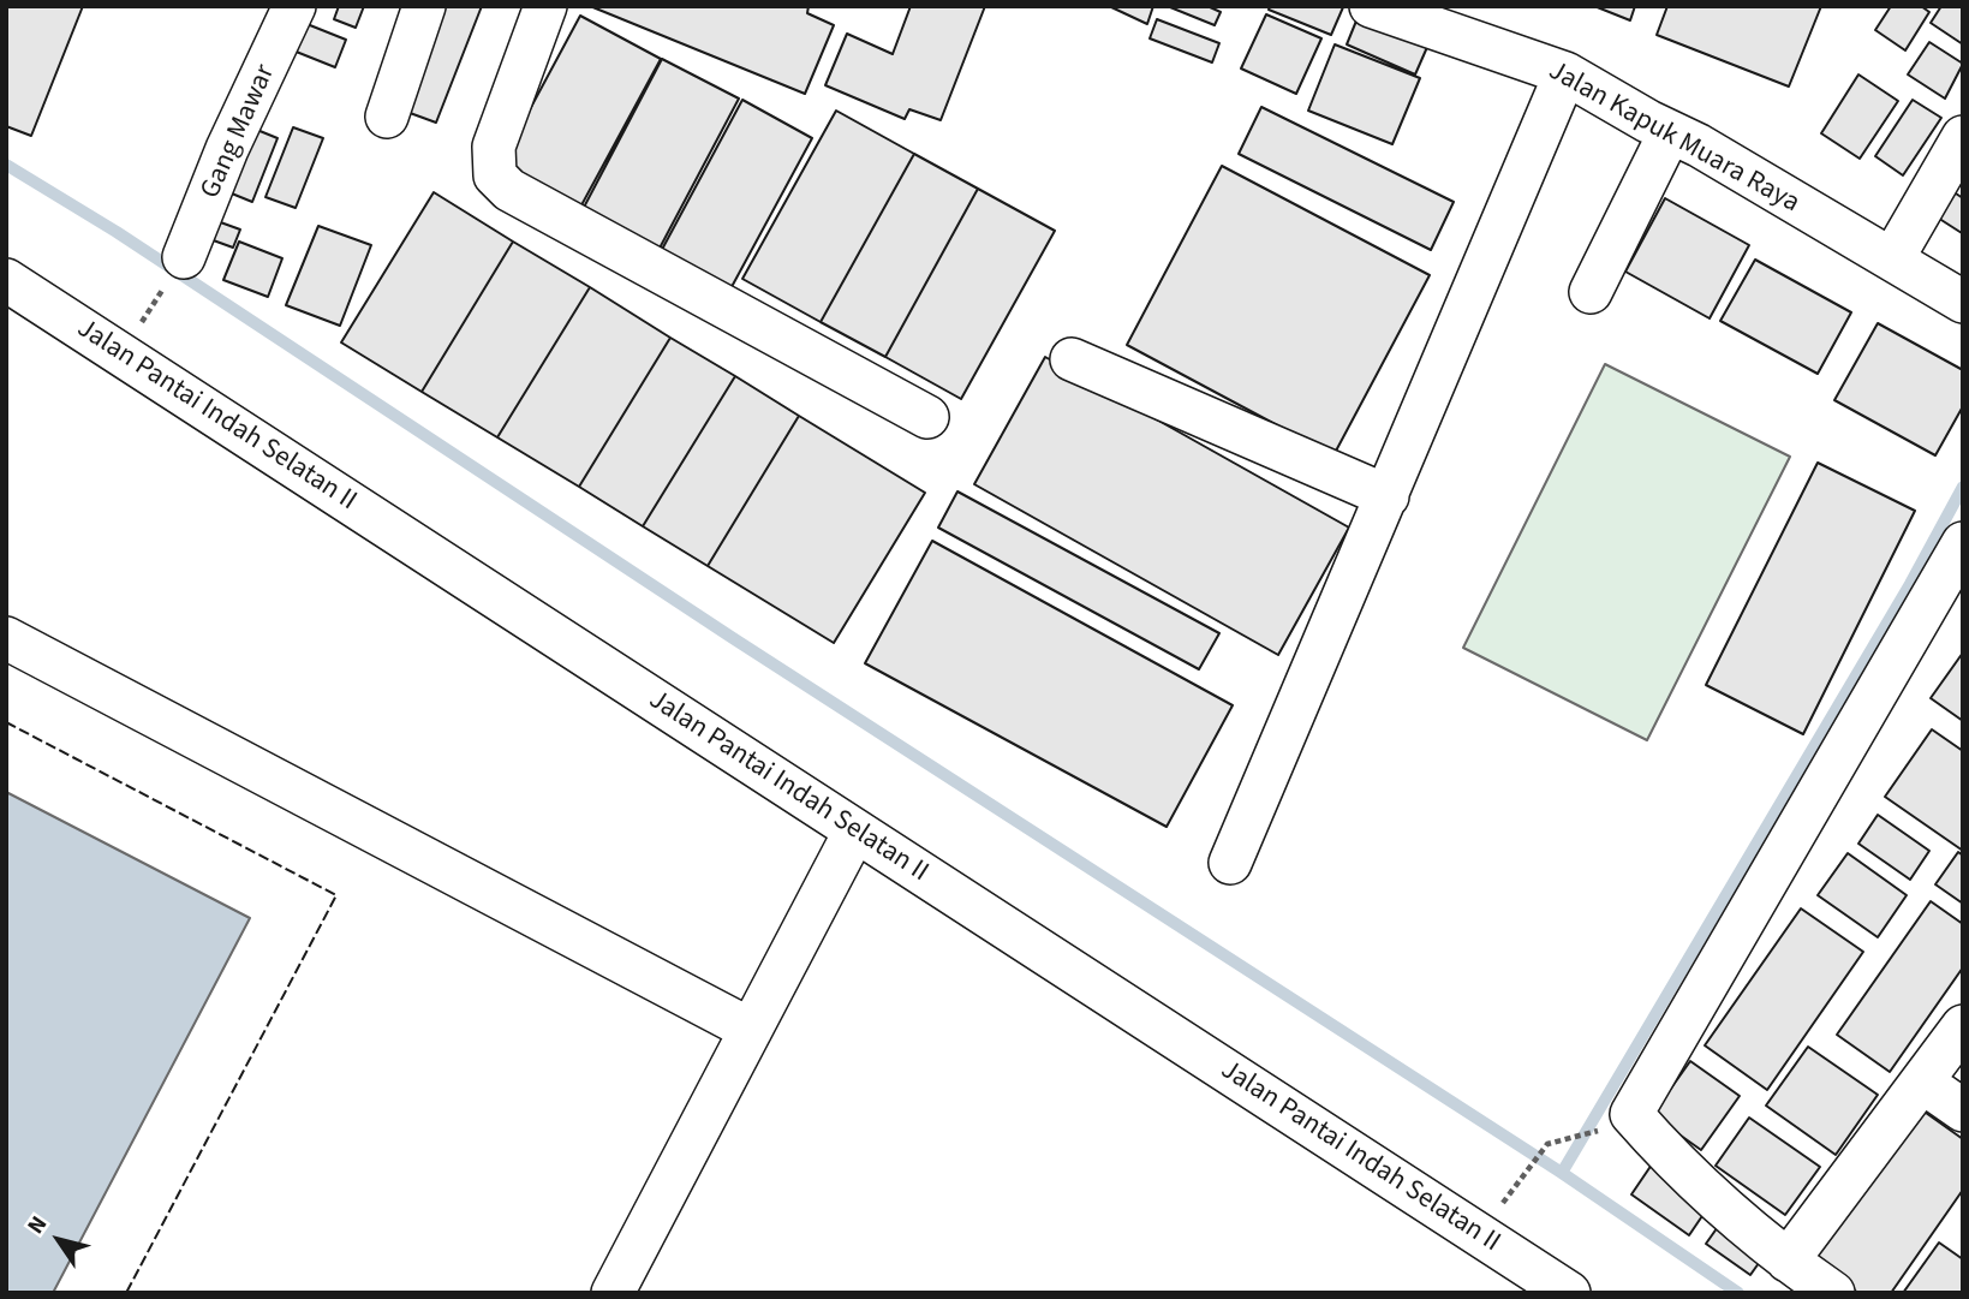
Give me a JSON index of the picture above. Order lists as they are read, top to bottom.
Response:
{
  "streets": {
    "street": ["Gang Mawar", "Jalan Kapuk Muara Raya", "Jalan Pantai Indah Selatan II"]
  },
  "north": "top left"
}
